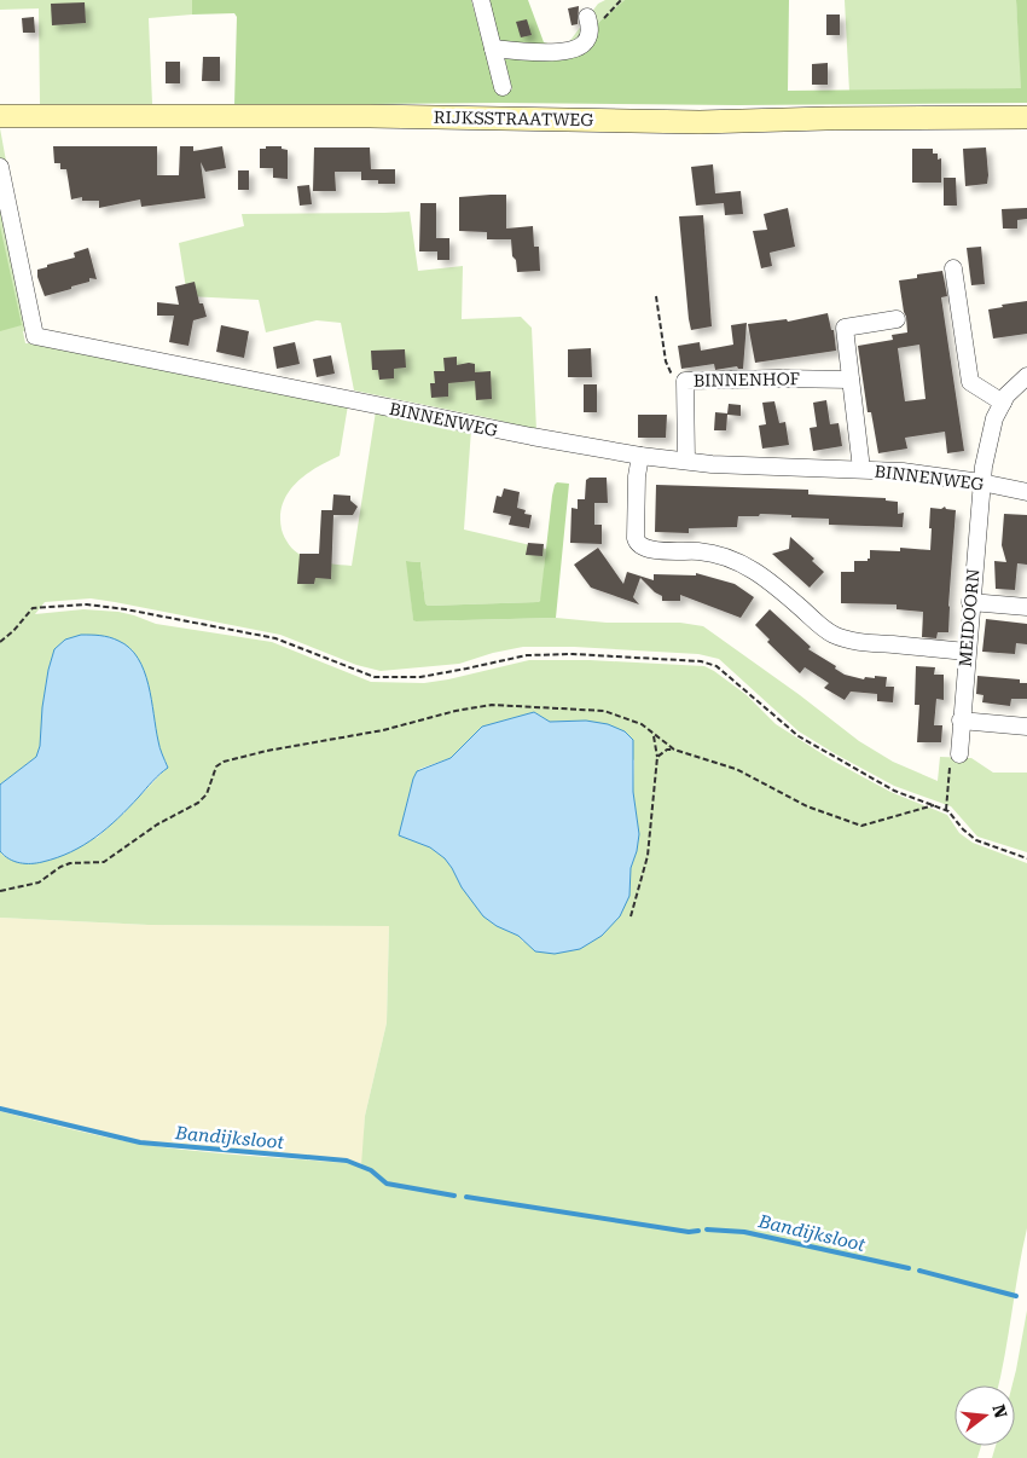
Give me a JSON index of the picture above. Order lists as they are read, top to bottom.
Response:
{
  "streets": {
    "main road": ["RIJKSSTRAATWEG"],
    "street": ["BINNENHOF", "BINNENWEG", "MEIDOORN"]
  },
  "crossings": [
    ["BINNENHOF", "BINNENWEG"],
    ["BINNENWEG", "MEIDOORN"]
  ],
  "water": ["Bandijksloot"],
  "north": "right"
}
